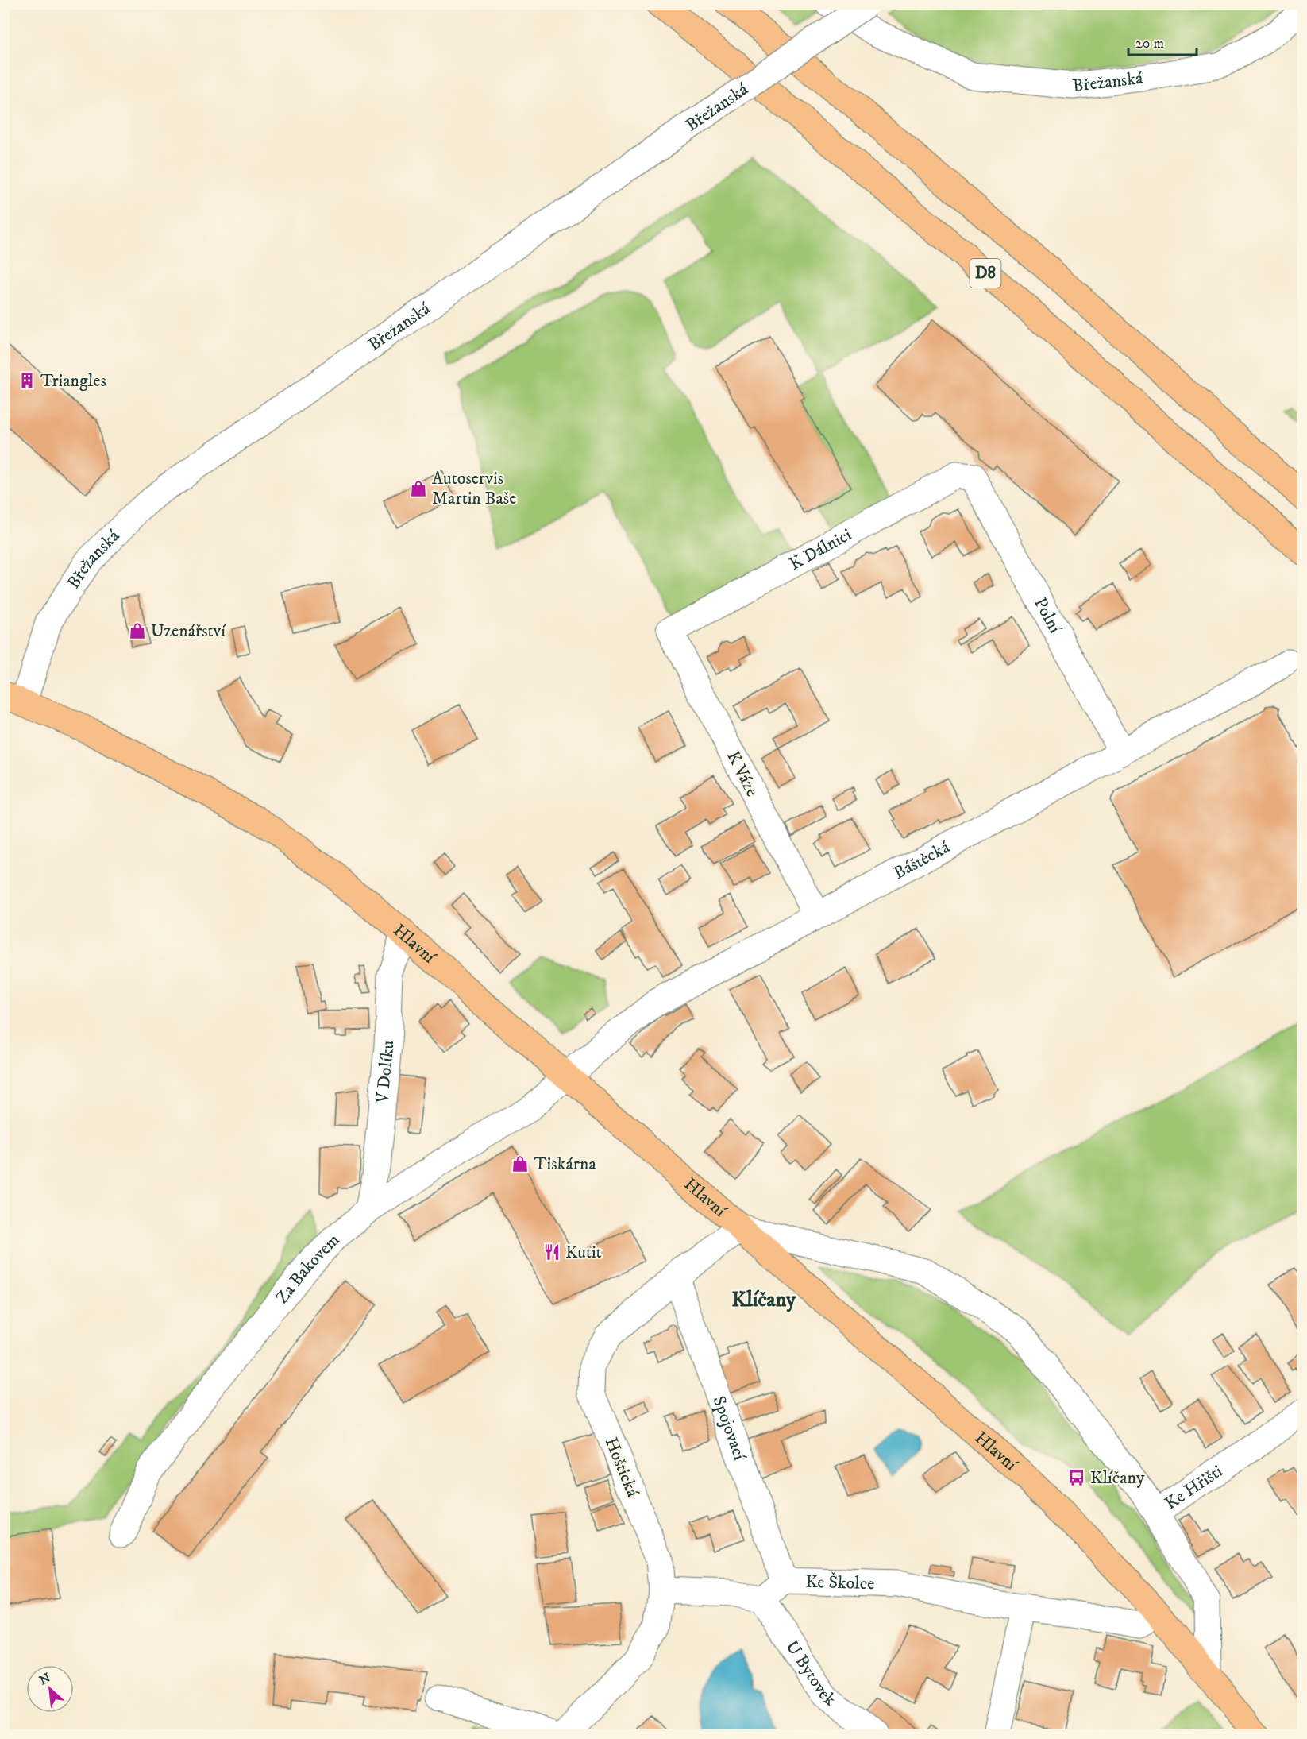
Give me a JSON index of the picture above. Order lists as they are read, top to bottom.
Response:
{
  "streets": {
    "main road": ["D8", "Hlavní"],
    "street": [
      "Břežanská",
      "K Dálnici",
      "Polní",
      "K Váze",
      "Báštěcká",
      "V Dolíku",
      "Za Bakovem",
      "Spojovací",
      "Hoštická",
      "Ke Hřišti",
      "Ke Školce",
      "U Bytovek"
    ]
  },
  "crossings": [
    ["Břežanská", "Hlavní"],
    ["K Dálnici", "Polní"],
    ["K Dálnici", "K Váze"],
    ["Polní", "Báštěcká"],
    ["K Váze", "Báštěcká"],
    ["Báštěcká", "Hlavní"],
    ["Báštěcká", "Za Bakovem"],
    ["Hlavní", "V Dolíku"],
    ["Hlavní", "Za Bakovem"],
    ["Hlavní", "Hoštická"],
    ["Hlavní", "Ke Hřišti"],
    ["Hlavní", "Ke Školce"],
    ["V Dolíku", "Za Bakovem"],
    ["Spojovací", "Hoštická"],
    ["Spojovací", "Ke Školce"],
    ["Ke Školce", "U Bytovek"]
  ],
  "districts": ["Klíčany"],
  "places": {
    "building": ["Triangles"],
    "shop": ["Autoservis Martin Baše", "Uzenářství", "Tiskárna"],
    "restaurant": ["Kutit"],
    "bus stop": ["Klíčany"]
  },
  "scale_bar": "20 m",
  "north": "top left"
}
